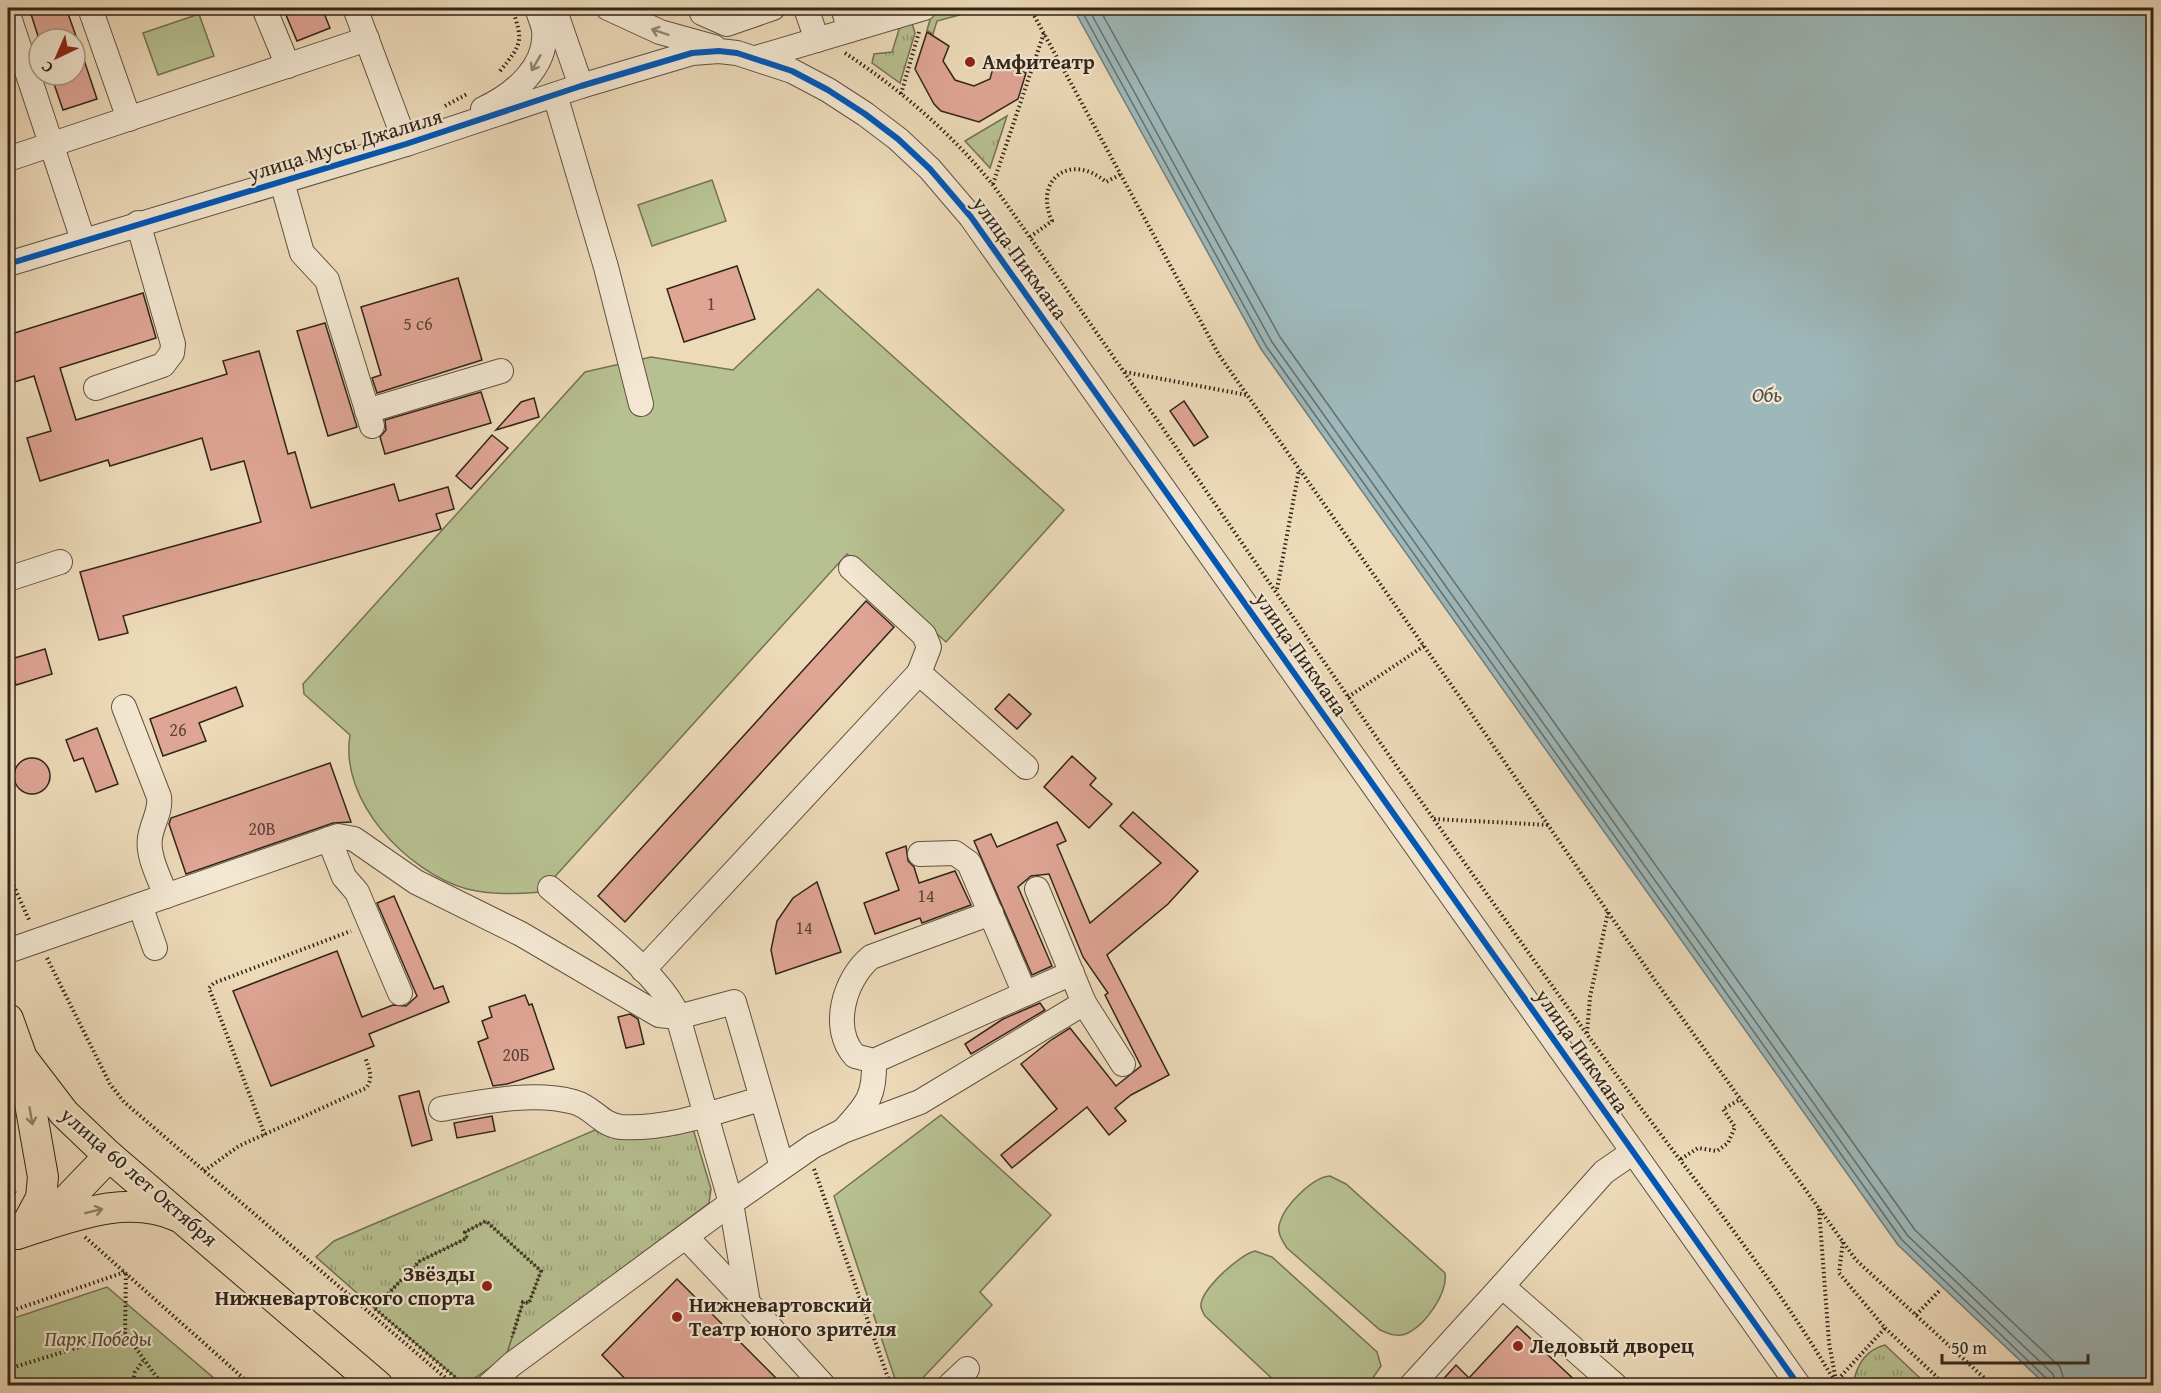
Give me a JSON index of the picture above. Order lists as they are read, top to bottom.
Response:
{
  "streets": {
    "main road": ["улица 60 лет Октября"],
    "street": ["улица Мусы Джалиля", "улица Пикмана"]
  },
  "crossings": [
    ["улица Мусы Джалиля", "улица Пикмана"]
  ],
  "water": ["Обь"],
  "parks": ["Парк Победы"],
  "places": [
    "Амфитеатр",
    "Звёзды Нижневартовского спорта",
    "Нижневартовский Театр юного зрителя",
    "Ледовый дворец"
  ],
  "house_numbers": [
    "1",
    "5 с6",
    "26",
    "20В",
    "14",
    "14",
    "20Б"
  ],
  "scale_bar": "50 m",
  "north": "bottom left"
}
